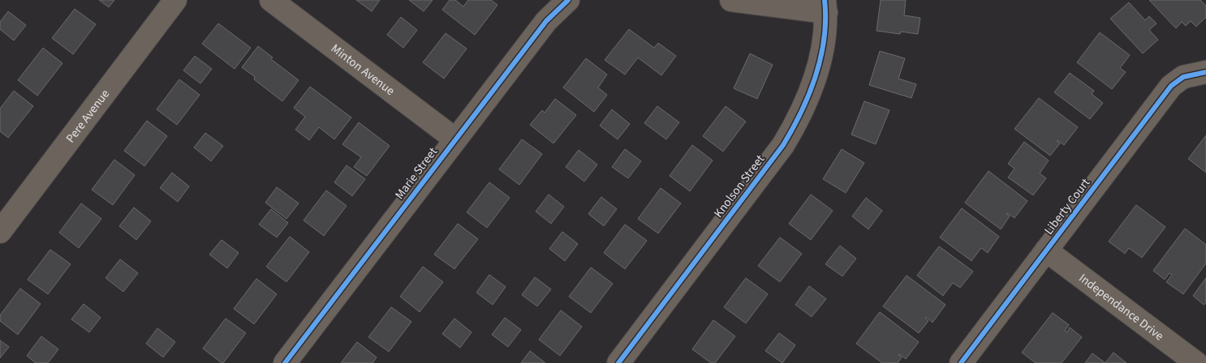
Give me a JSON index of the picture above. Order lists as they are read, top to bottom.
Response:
{
  "streets": {
    "street": [
      "Minton Avenue",
      "Pere Avenue",
      "Marie Street",
      "Knolson Street",
      "Liberty Court",
      "Independance Drive"
    ]
  },
  "crossings": [
    ["Minton Avenue", "Marie Street"],
    ["Liberty Court", "Independance Drive"]
  ]
}
